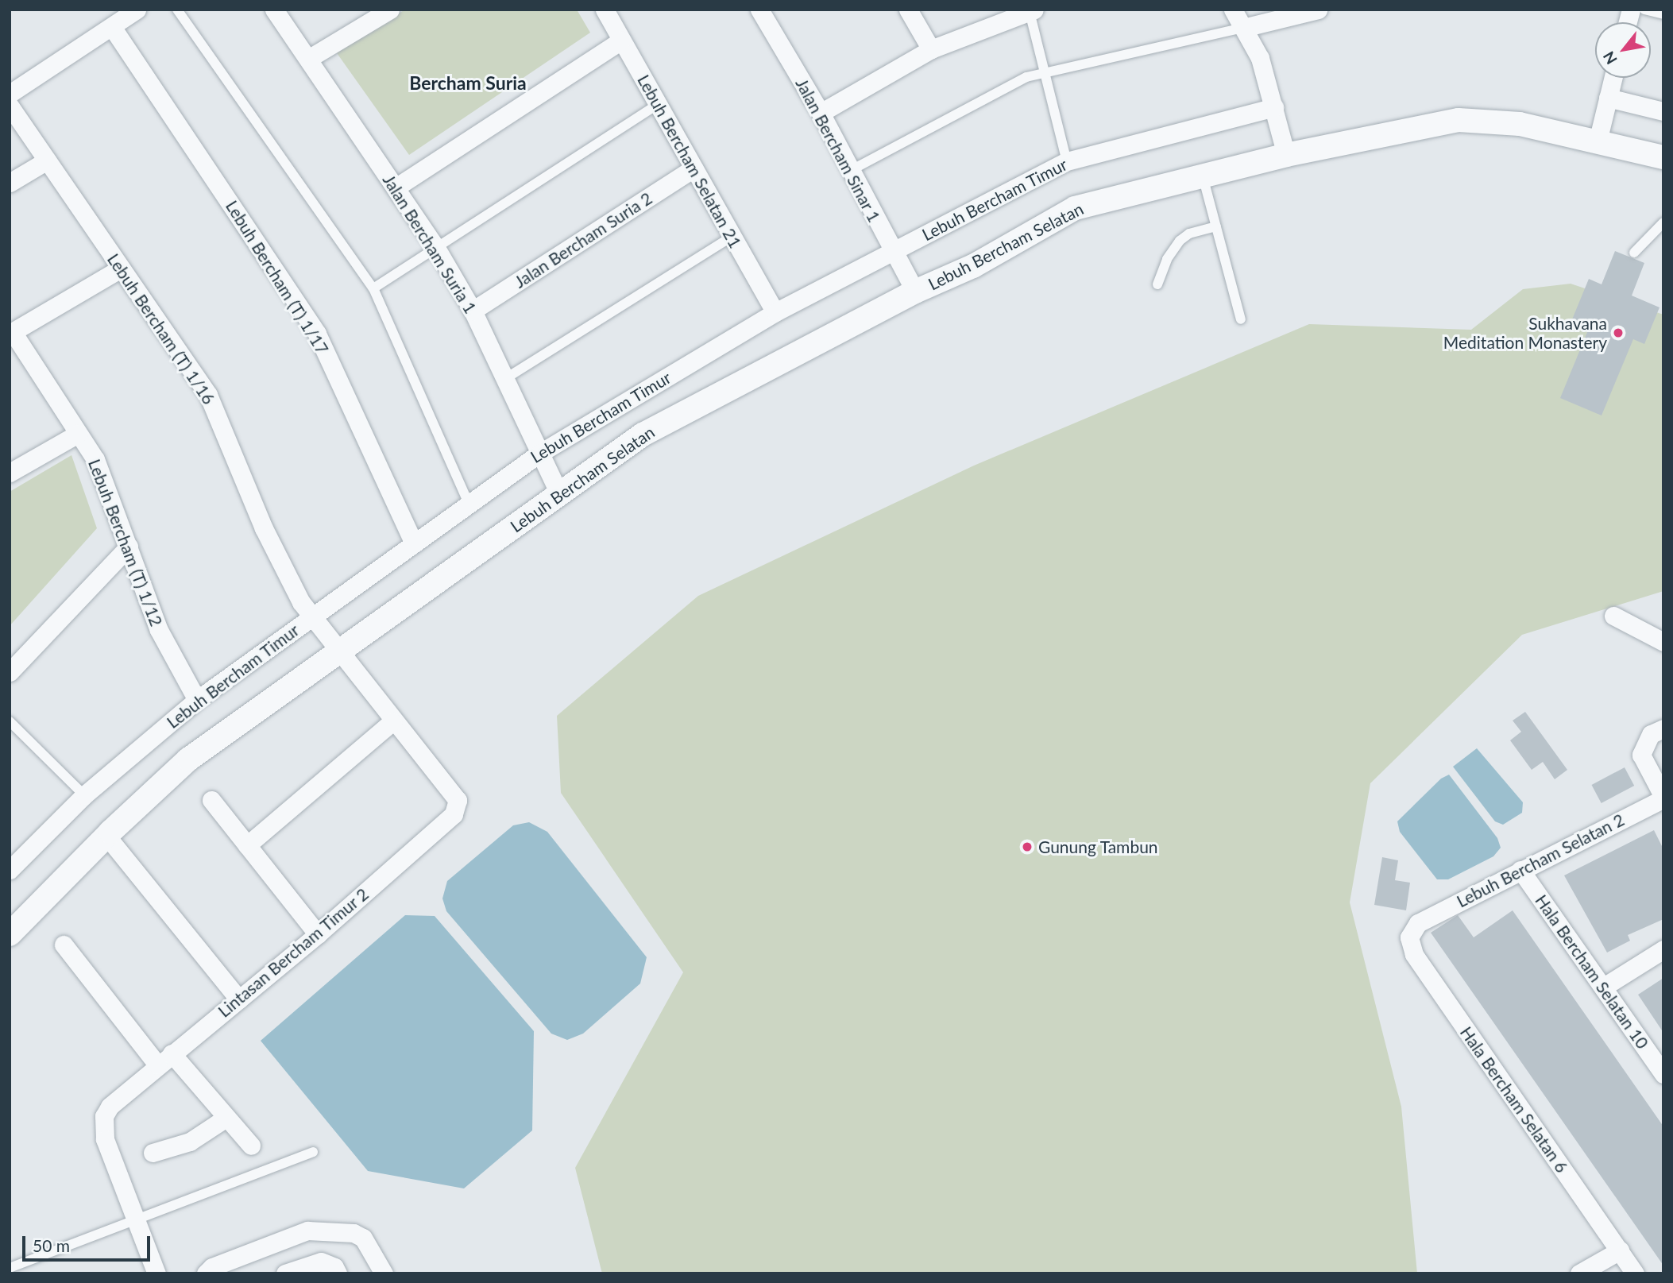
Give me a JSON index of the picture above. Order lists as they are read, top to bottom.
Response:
{
  "streets": {
    "street": [
      "Jalan Bercham Sinar 1",
      "Lebuh Bercham Selatan 21",
      "Lebuh Bercham Timur",
      "Jalan Bercham Suria 2",
      "Jalan Bercham Suria 1",
      "Lebuh Bercham Selatan",
      "Lebuh Bercham (T) 1/17",
      "Lebuh Bercham (T) 1/16",
      "Lebuh Bercham (T) 1/12",
      "Lebuh Bercham Selatan 2",
      "Lintasan Bercham Timur 2",
      "Hala Bercham Selatan 10",
      "Hala Bercham Selatan 6"
    ]
  },
  "crossings": [
    ["Jalan Bercham Sinar 1", "Lebuh Bercham Timur"],
    ["Jalan Bercham Sinar 1", "Lebuh Bercham Selatan"],
    ["Lebuh Bercham Selatan 21", "Lebuh Bercham Timur"],
    ["Lebuh Bercham Selatan 21", "Jalan Bercham Suria 2"],
    ["Lebuh Bercham Timur", "Jalan Bercham Suria 1"],
    ["Lebuh Bercham Timur", "Lebuh Bercham (T) 1/17"],
    ["Lebuh Bercham Timur", "Lebuh Bercham (T) 1/16"],
    ["Lebuh Bercham Timur", "Lebuh Bercham (T) 1/12"],
    ["Jalan Bercham Suria 2", "Jalan Bercham Suria 1"],
    ["Jalan Bercham Suria 1", "Lebuh Bercham Selatan"],
    ["Lebuh Bercham Selatan", "Lebuh Bercham (T) 1/16"],
    ["Lebuh Bercham Selatan", "Lintasan Bercham Timur 2"],
    ["Lebuh Bercham (T) 1/16", "Lintasan Bercham Timur 2"],
    ["Lebuh Bercham Selatan 2", "Hala Bercham Selatan 10"],
    ["Lebuh Bercham Selatan 2", "Hala Bercham Selatan 6"]
  ],
  "districts": ["Bercham Suria"],
  "places": ["Sukhavana Meditation Monastery", "Gunung Tambun"],
  "scale_bar": "50 m",
  "north": "bottom left"
}
